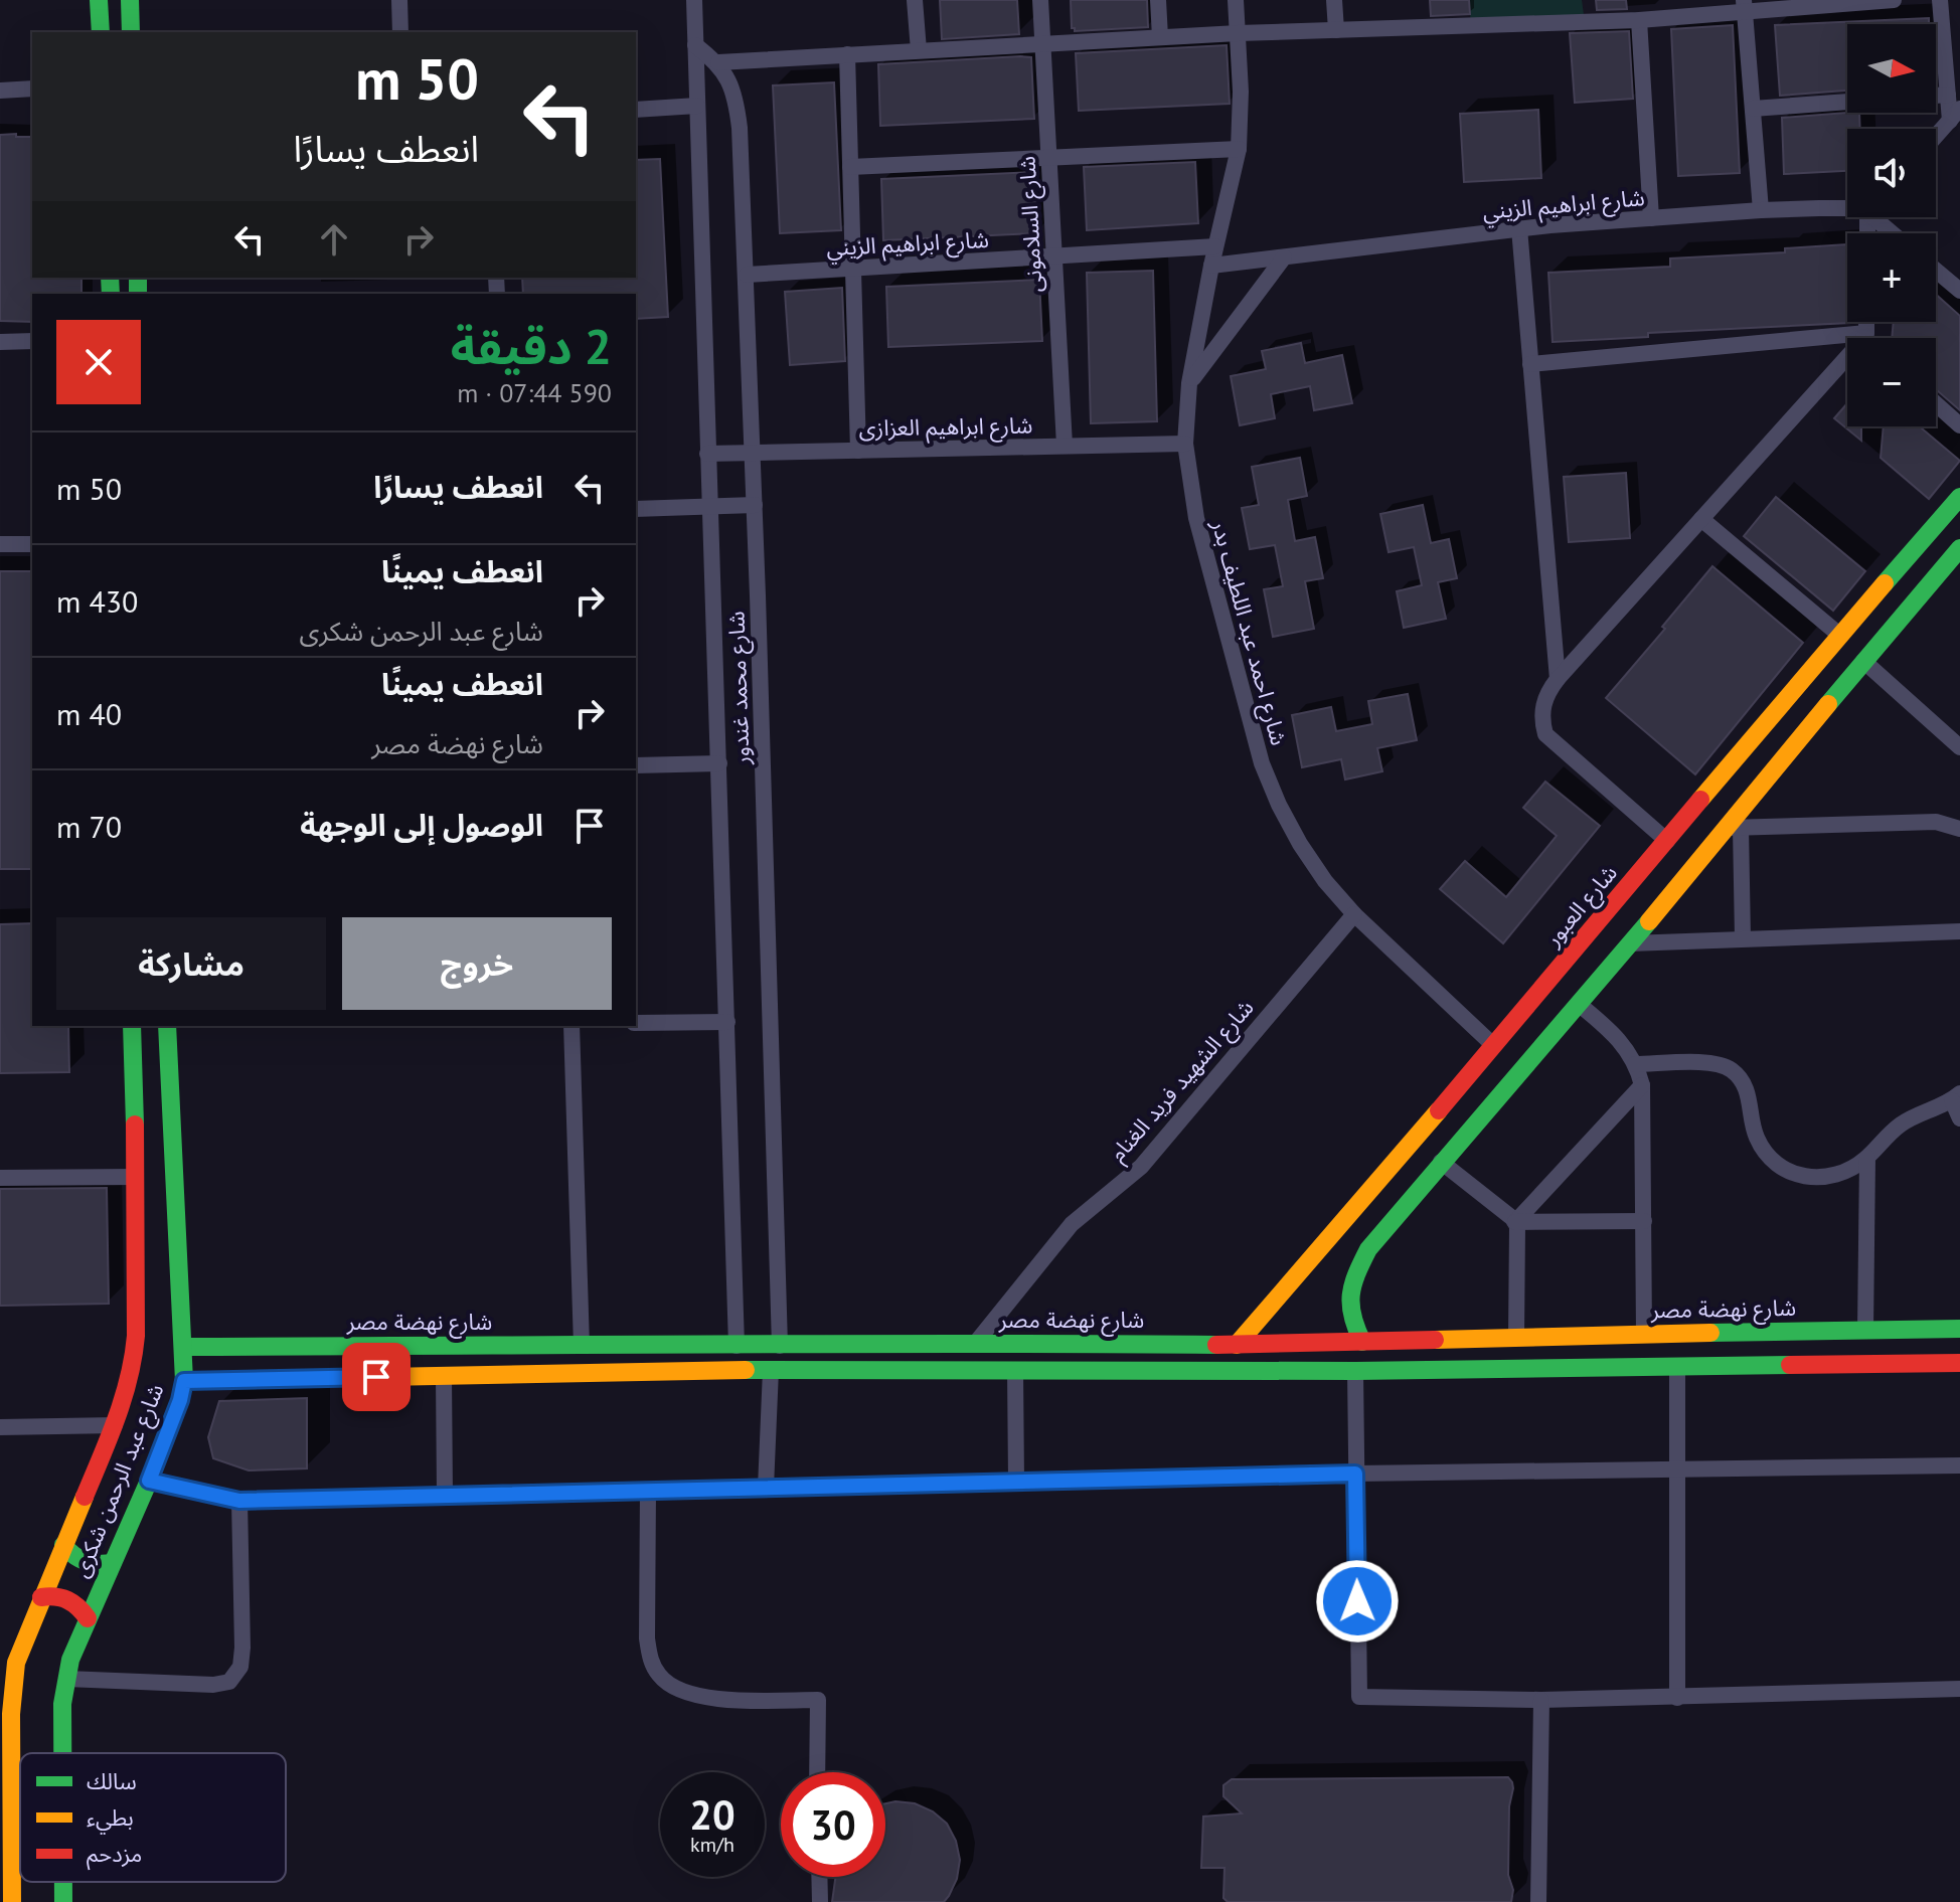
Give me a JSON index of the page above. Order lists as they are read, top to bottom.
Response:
{
  "streets": {
    "street": [
      "شارع ابراهيم الزيني",
      "شارع السلامونى",
      "شارع ابراهيم العزازى",
      "شارع احمد عبد اللطيف بدر",
      "شارع محمد غندور",
      "شارع العبور",
      "شارع الشهيد فريد الغنام",
      "شارع نهضة مصر",
      "شارع عبد الرحمن شكرى"
    ]
  },
  "crossings": [
    ["شارع ابراهيم الزيني", "شارع السلامونى"],
    ["شارع ابراهيم الزيني", "شارع احمد عبد اللطيف بدر"],
    ["شارع ابراهيم الزيني", "شارع محمد غندور"],
    ["شارع السلامونى", "شارع ابراهيم العزازى"],
    ["شارع ابراهيم العزازى", "شارع احمد عبد اللطيف بدر"],
    ["شارع ابراهيم العزازى", "شارع محمد غندور"],
    ["شارع احمد عبد اللطيف بدر", "شارع العبور"],
    ["شارع احمد عبد اللطيف بدر", "شارع الشهيد فريد الغنام"],
    ["شارع محمد غندور", "شارع نهضة مصر"],
    ["شارع العبور", "شارع نهضة مصر"],
    ["شارع الشهيد فريد الغنام", "شارع نهضة مصر"],
    ["شارع نهضة مصر", "شارع عبد الرحمن شكرى"]
  ],
  "legend": ["سالك", "بطيء", "مزدحم"],
  "north": "right",
  "page": {
    "map_buttons": ["+", "−"],
    "turn": ["50 m", "انعطف يسارًا"],
    "heading": ["2 دقيقة", "590 m · 07:44"],
    "list": [
      {
        "name": "انعطف يسارًا",
        "value": "50 m"
      },
      {
        "name": "انعطف يمينًا",
        "note": "شارع عبد الرحمن شكرى",
        "value": "430 m"
      },
      {
        "name": "انعطف يمينًا",
        "note": "شارع نهضة مصر",
        "value": "40 m"
      },
      {
        "name": "الوصول إلى الوجهة",
        "value": "70 m"
      }
    ],
    "buttons": ["خروج", "مشاركة"],
    "speed": "20 km/h",
    "limit": "30"
  }
}
